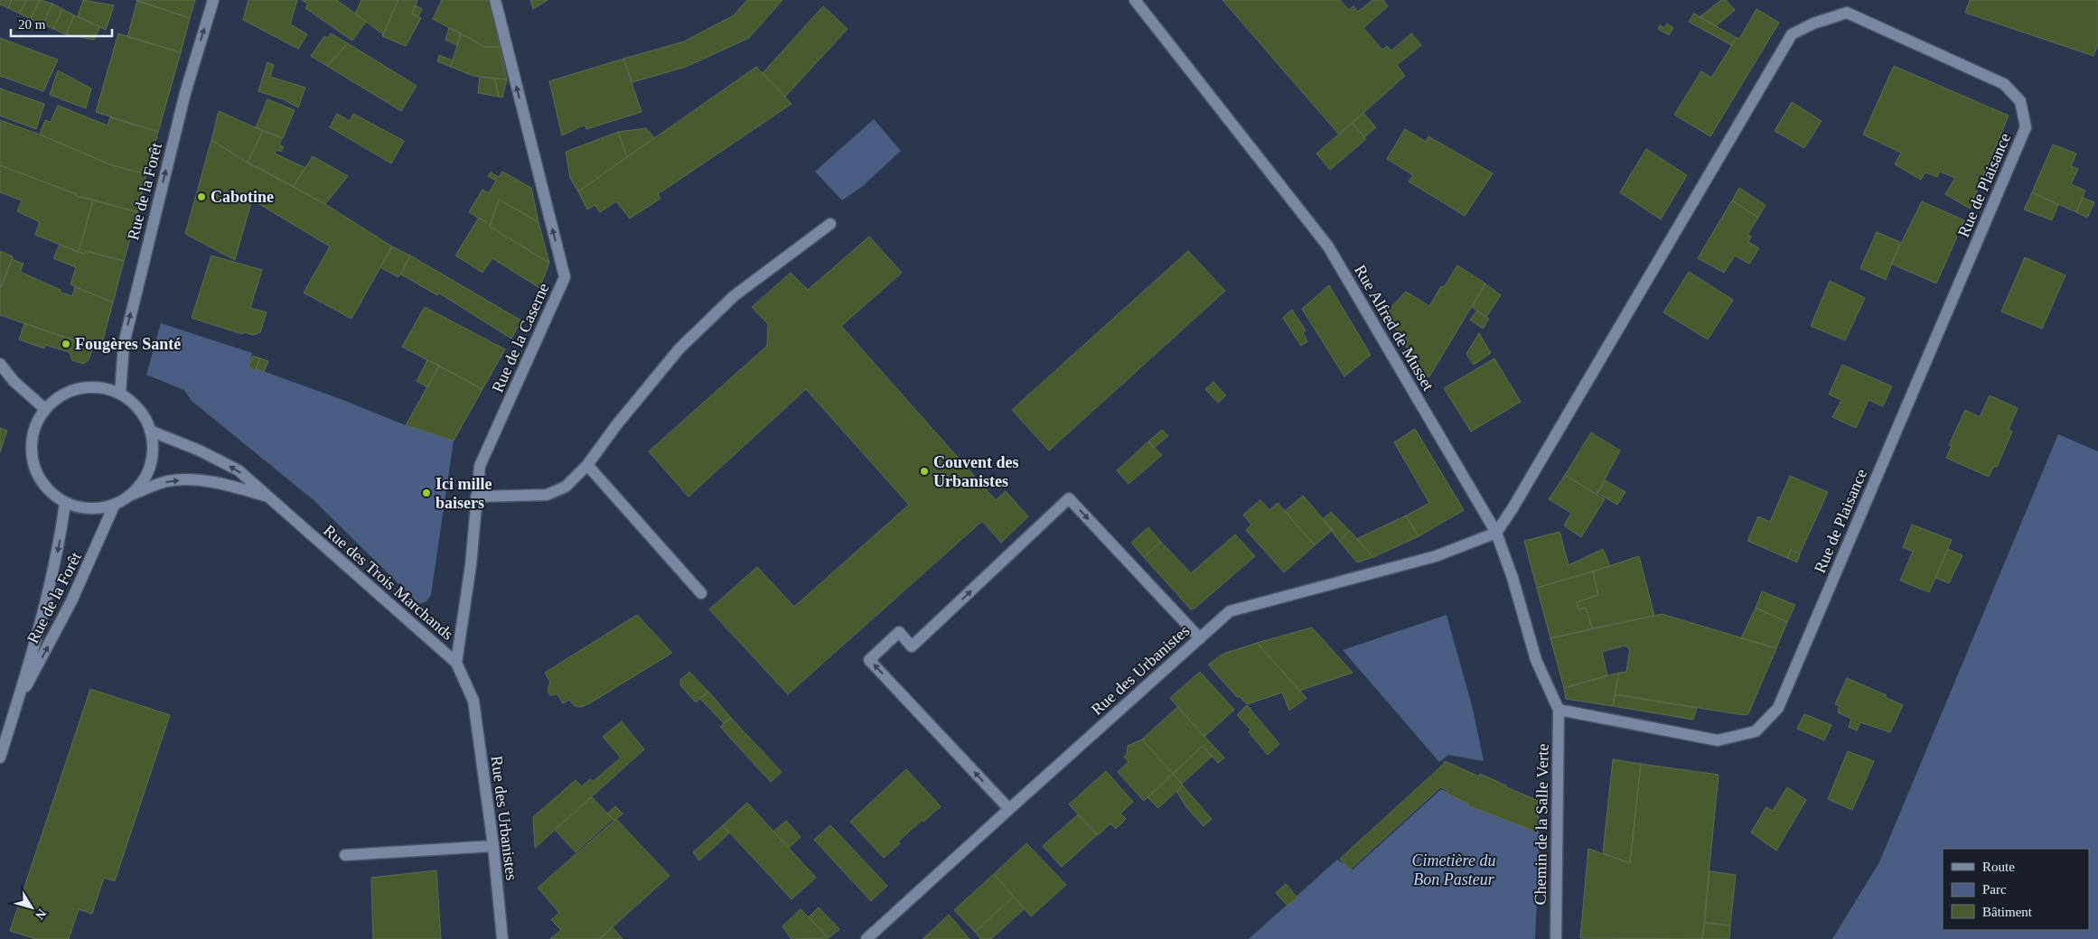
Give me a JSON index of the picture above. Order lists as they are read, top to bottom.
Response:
{
  "streets": {
    "street": [
      "Rue de Plaisance",
      "Rue de la Forêt",
      "Rue Alfred de Musset",
      "Rue de la Caserne",
      "Rue des Trois Marchands",
      "Rue des Urbanistes",
      "Chemin de la Salle Verte"
    ]
  },
  "crossings": [
    ["Rue de Plaisance", "Rue Alfred de Musset"],
    ["Rue de Plaisance", "Rue des Urbanistes"],
    ["Rue de Plaisance", "Chemin de la Salle Verte"],
    ["Rue de la Forêt", "Rue des Trois Marchands"],
    ["Rue Alfred de Musset", "Rue des Urbanistes"],
    ["Rue Alfred de Musset", "Chemin de la Salle Verte"],
    ["Rue de la Caserne", "Rue des Trois Marchands"],
    ["Rue des Trois Marchands", "Rue des Urbanistes"]
  ],
  "one_way": ["Rue de la Caserne"],
  "parks": ["Cimetière du Bon Pasteur"],
  "places": [
    "Cabotine",
    "Fougères Santé",
    "Couvent des Urbanistes",
    "Ici mille baisers"
  ],
  "legend": ["Route", "Parc", "Bâtiment"],
  "scale_bar": "20 m",
  "north": "bottom right"
}
